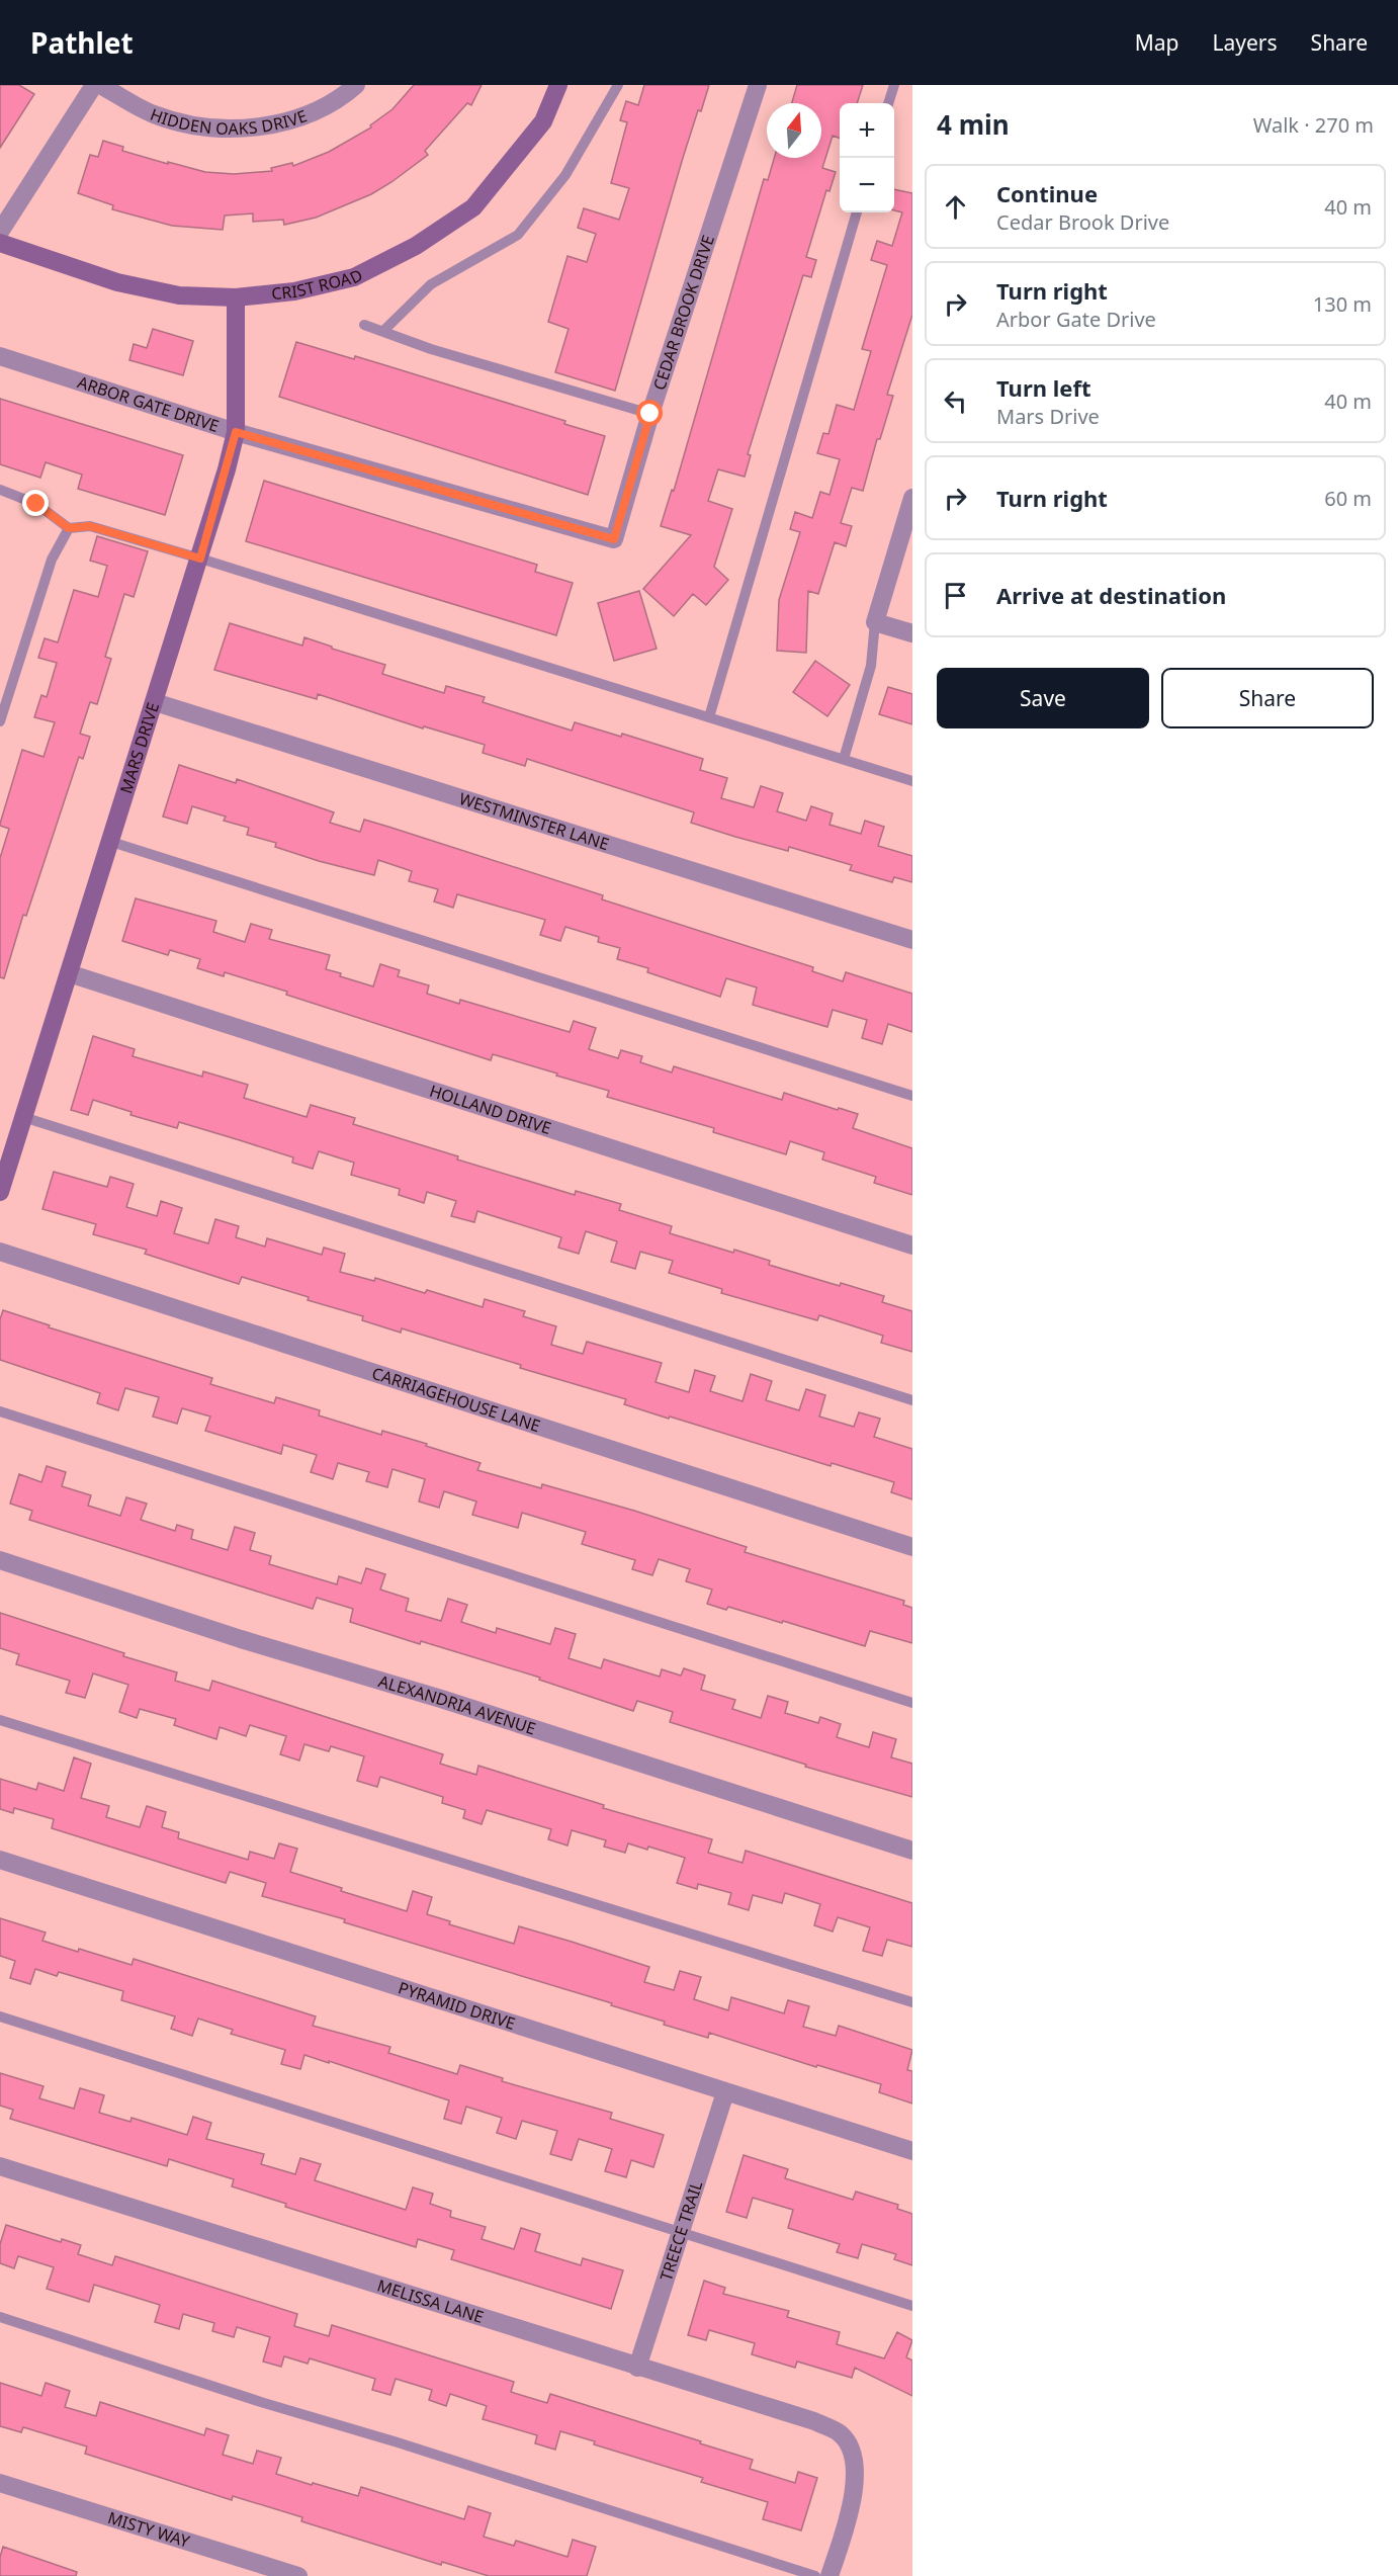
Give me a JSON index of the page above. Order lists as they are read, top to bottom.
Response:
{
  "streets": {
    "street": [
      "HIDDEN OAKS DRIVE",
      "CRIST ROAD",
      "CEDAR BROOK DRIVE",
      "ARBOR GATE DRIVE",
      "MARS DRIVE",
      "WESTMINSTER LANE",
      "HOLLAND DRIVE",
      "CARRIAGEHOUSE LANE",
      "ALEXANDRIA AVENUE",
      "PYRAMID DRIVE",
      "TREECE TRAIL",
      "MELISSA LANE",
      "MISTY WAY"
    ]
  },
  "crossings": [
    ["CRIST ROAD", "MARS DRIVE"],
    ["CEDAR BROOK DRIVE", "ARBOR GATE DRIVE"],
    ["ARBOR GATE DRIVE", "MARS DRIVE"],
    ["MARS DRIVE", "WESTMINSTER LANE"],
    ["MARS DRIVE", "HOLLAND DRIVE"],
    ["PYRAMID DRIVE", "TREECE TRAIL"],
    ["TREECE TRAIL", "MELISSA LANE"]
  ],
  "north": "top",
  "page": {
    "header": "Pathlet",
    "nav": ["Map", "Layers", "Share"],
    "heading": ["4 min", "Walk · 270 m"],
    "map_buttons": ["+", "−"],
    "list": [
      ["Continue", "Cedar Brook Drive", "40 m"],
      ["Turn right", "Arbor Gate Drive", "130 m"],
      ["Turn left", "Mars Drive", "40 m"],
      ["Turn right", "60 m"],
      "Arrive at destination"
    ],
    "buttons": ["Save", "Share"]
  }
}
